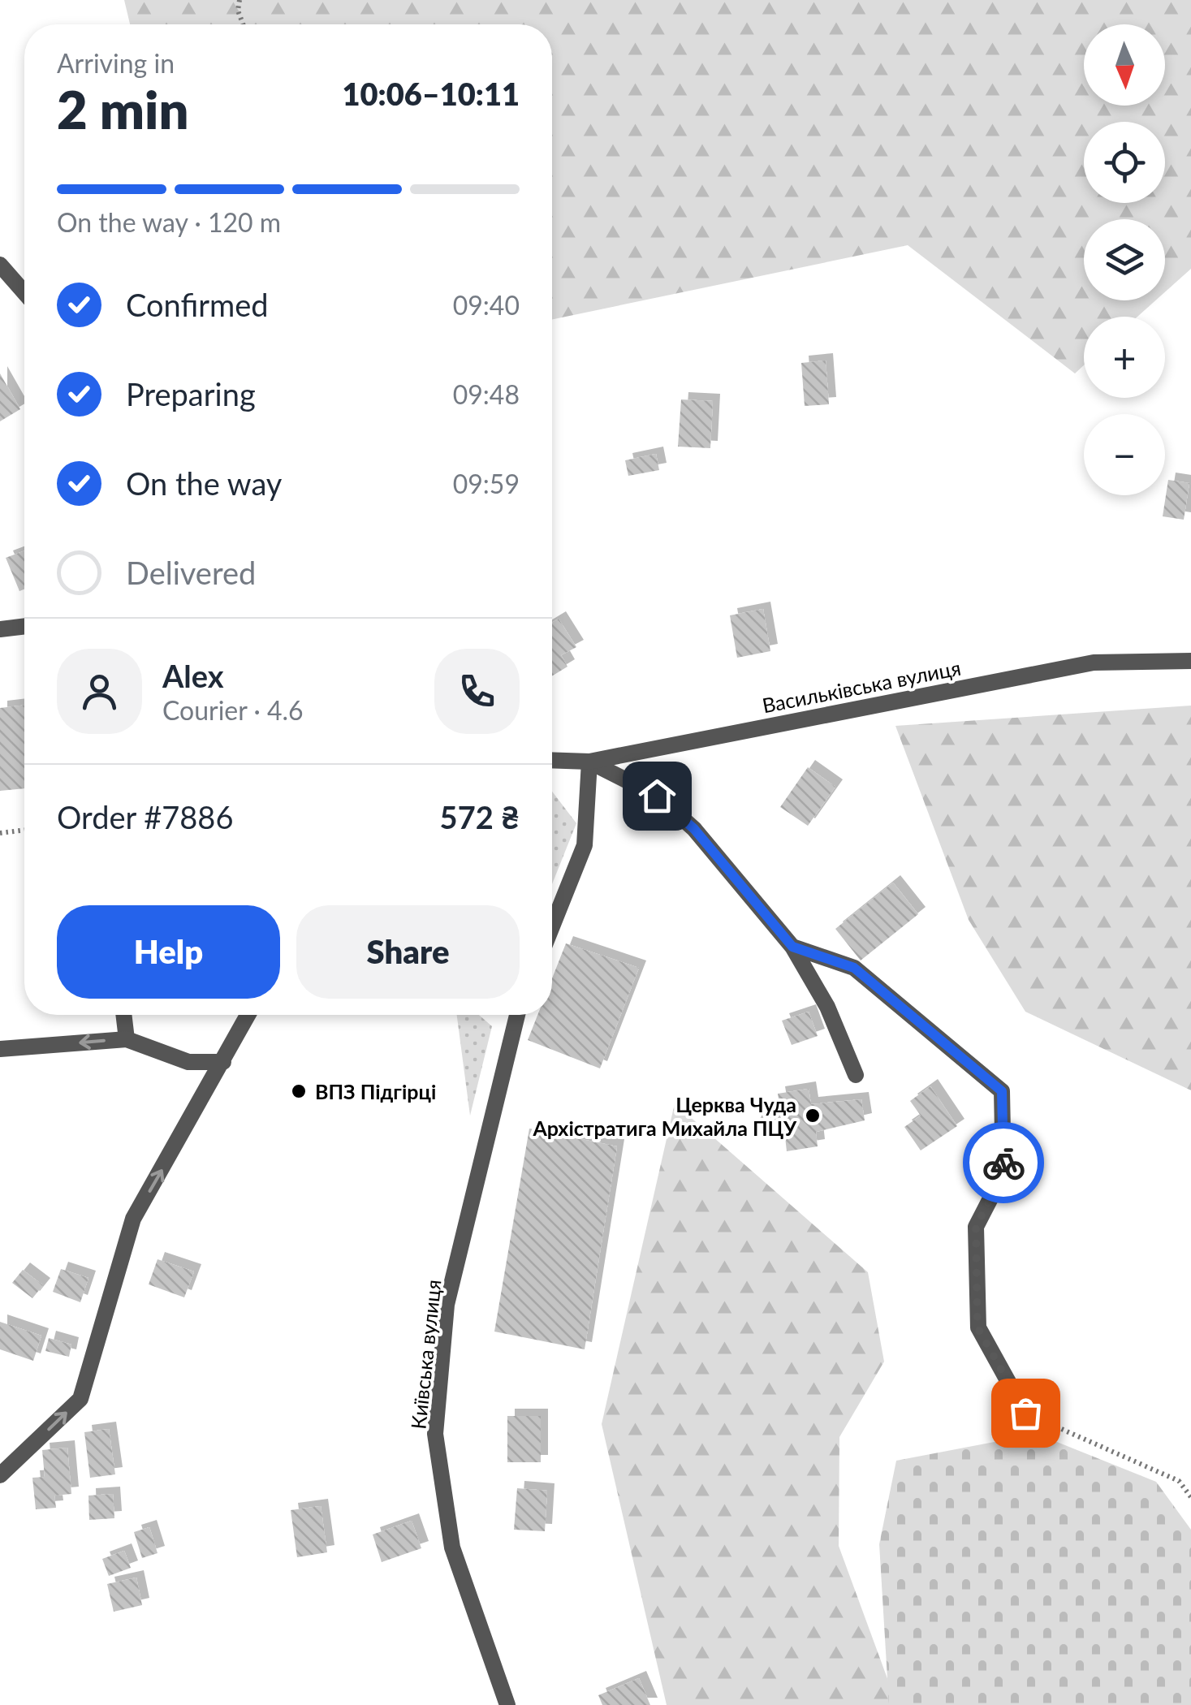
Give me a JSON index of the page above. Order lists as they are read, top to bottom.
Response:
{
  "streets": {
    "street": ["Васильківська вулиця", "Київська вулиця"]
  },
  "places": ["ВПЗ Підгірці", "Церква Чуда Архістратига Михайла ПЦУ"],
  "north": "bottom",
  "page": {
    "map_buttons": ["+", "−"],
    "heading": ["2 min", "Arriving in", "10:06–10:11"],
    "panel": [
      "Alex",
      "Courier · 4.6",
      "Order #7886",
      "572 ₴"
    ],
    "bar": "On the way · 120 m",
    "list": [
      ["Confirmed", "09:40"],
      ["Preparing", "09:48"],
      ["On the way", "09:59"],
      "Delivered"
    ],
    "buttons": ["Help", "Share"]
  }
}
